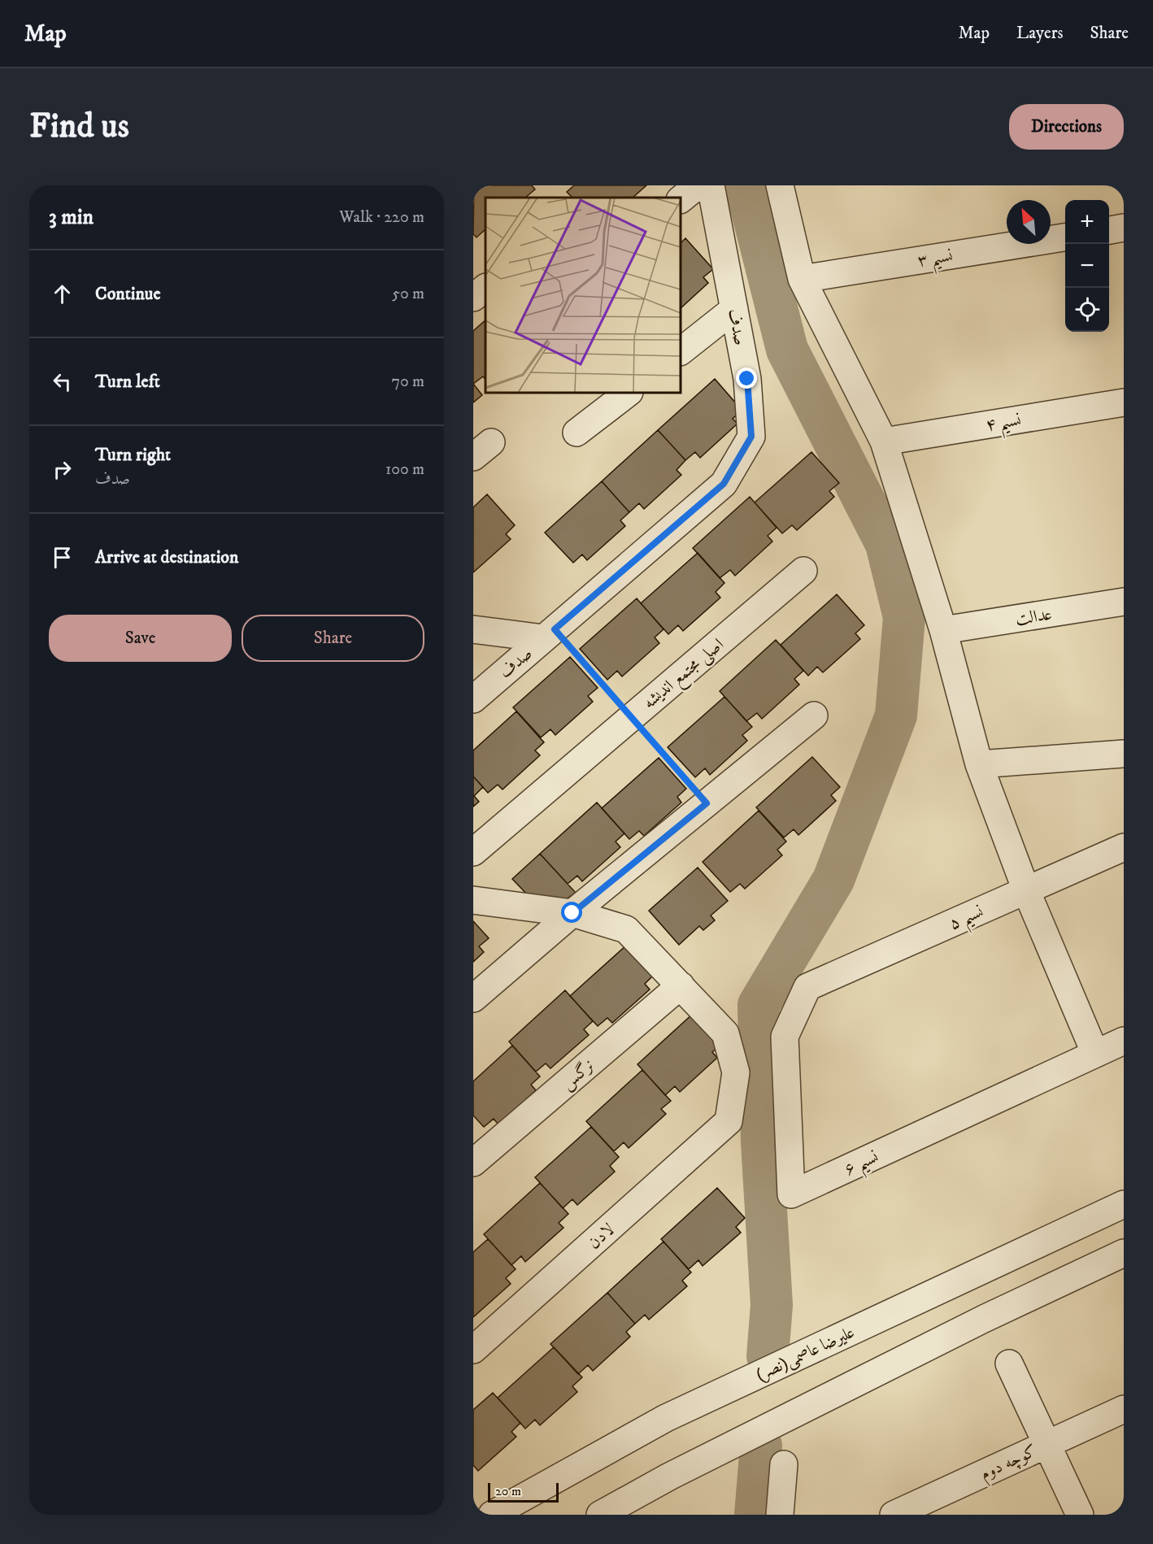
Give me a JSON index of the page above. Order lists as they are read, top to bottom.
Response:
{
  "streets": {
    "street": [
      "نسیم ۳",
      "صدف",
      "نسیم ۴",
      "عدالت",
      "اصلی مجتمع اندیشه",
      "نسیم ۵",
      "نرگس",
      "نسیم ۶",
      "لادن",
      "علیرضا عاصمی(نصر)",
      "کوچه دوم"
    ]
  },
  "crossings": [
    ["نسیم ۵", "نسیم ۶"],
    ["نرگس", "لادن"]
  ],
  "scale_bar": "20 m",
  "north": "top left",
  "page": {
    "header": "Map",
    "nav": ["Map", "Layers", "Share"],
    "buttons": [
      "Directions",
      ["Save", "Share"]
    ],
    "title": "Find us",
    "heading": ["3 min", "Walk · 220 m"],
    "map_buttons": ["+", "−"],
    "list": [
      ["Continue", "50 m"],
      ["Turn left", "70 m"],
      ["Turn right", "صدف", "100 m"],
      "Arrive at destination"
    ],
    "scale": "20 m"
  }
}
